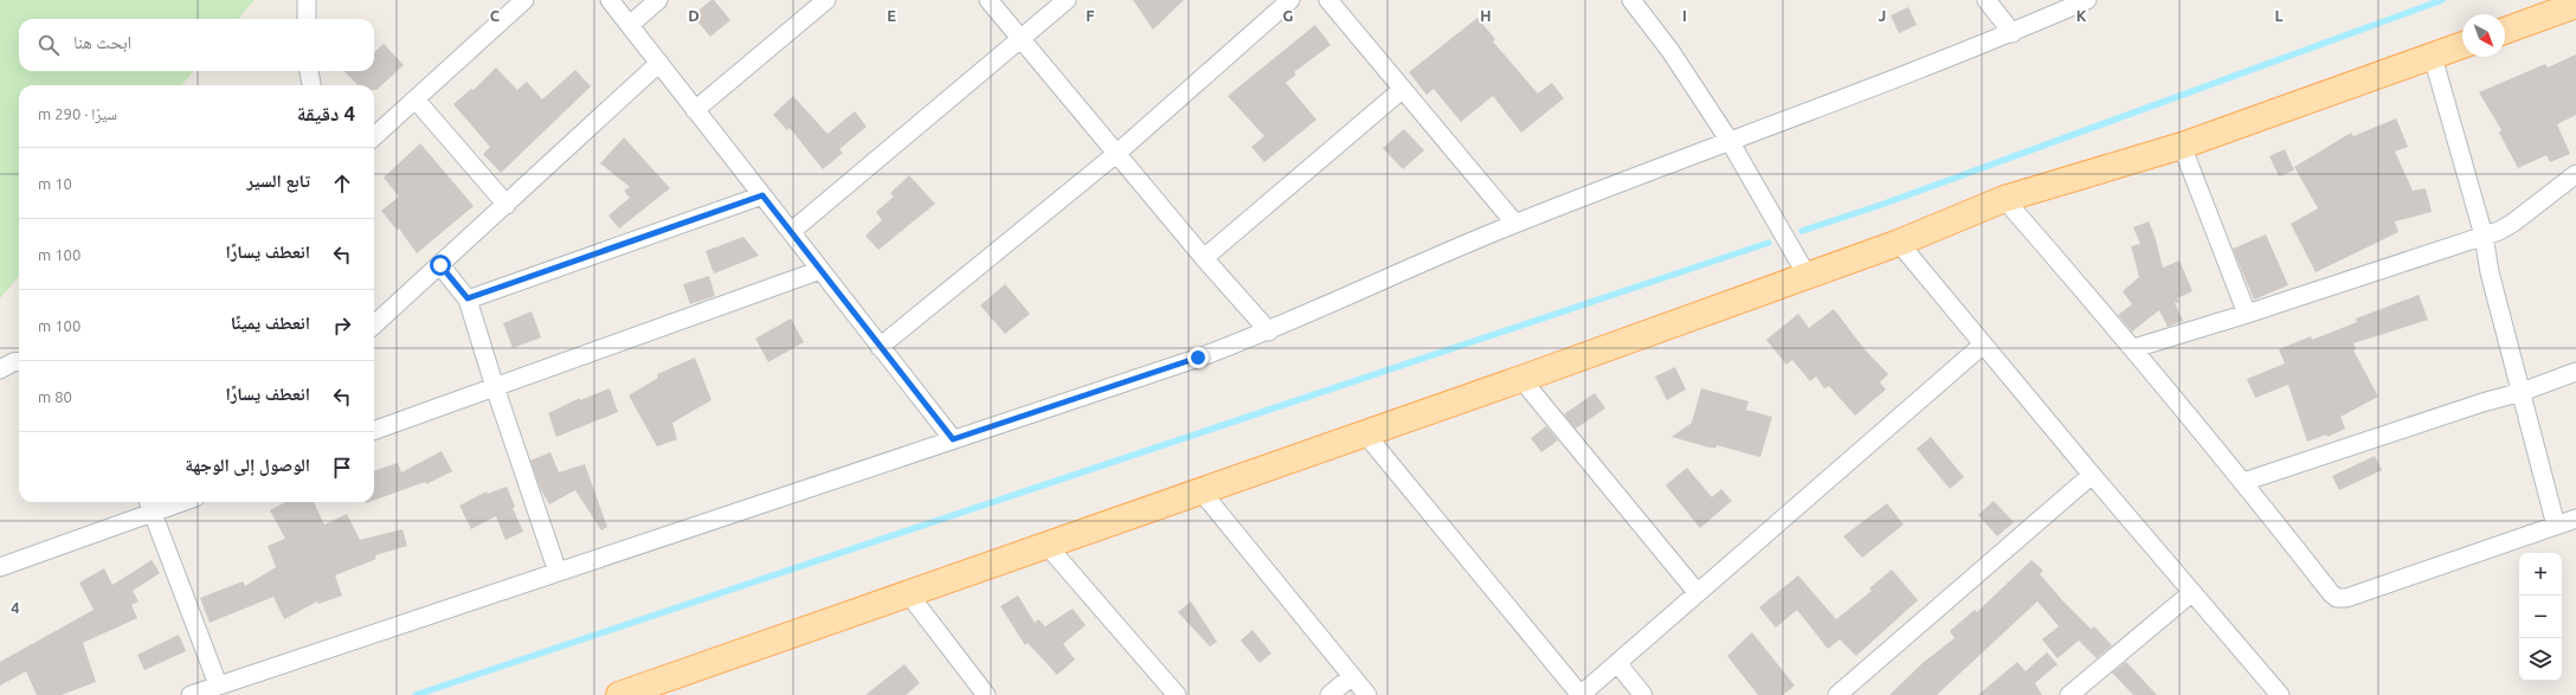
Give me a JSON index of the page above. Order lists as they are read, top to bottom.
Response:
{
  "north": "bottom right",
  "page": {
    "search": "ابحث هنا",
    "heading": ["4 دقيقة", "سيرًا · 290 m"],
    "list": [
      ["تابع السير", "10 m"],
      ["انعطف يسارًا", "100 m"],
      ["انعطف يمينًا", "100 m"],
      ["انعطف يسارًا", "80 m"],
      "الوصول إلى الوجهة"
    ],
    "map_buttons": ["+", "−"]
  },
  "grid": {
    "columns": [
      "C",
      "D",
      "E",
      "F",
      "G",
      "H",
      "I",
      "J",
      "K",
      "L"
    ],
    "rows": ["4"]
  }
}
